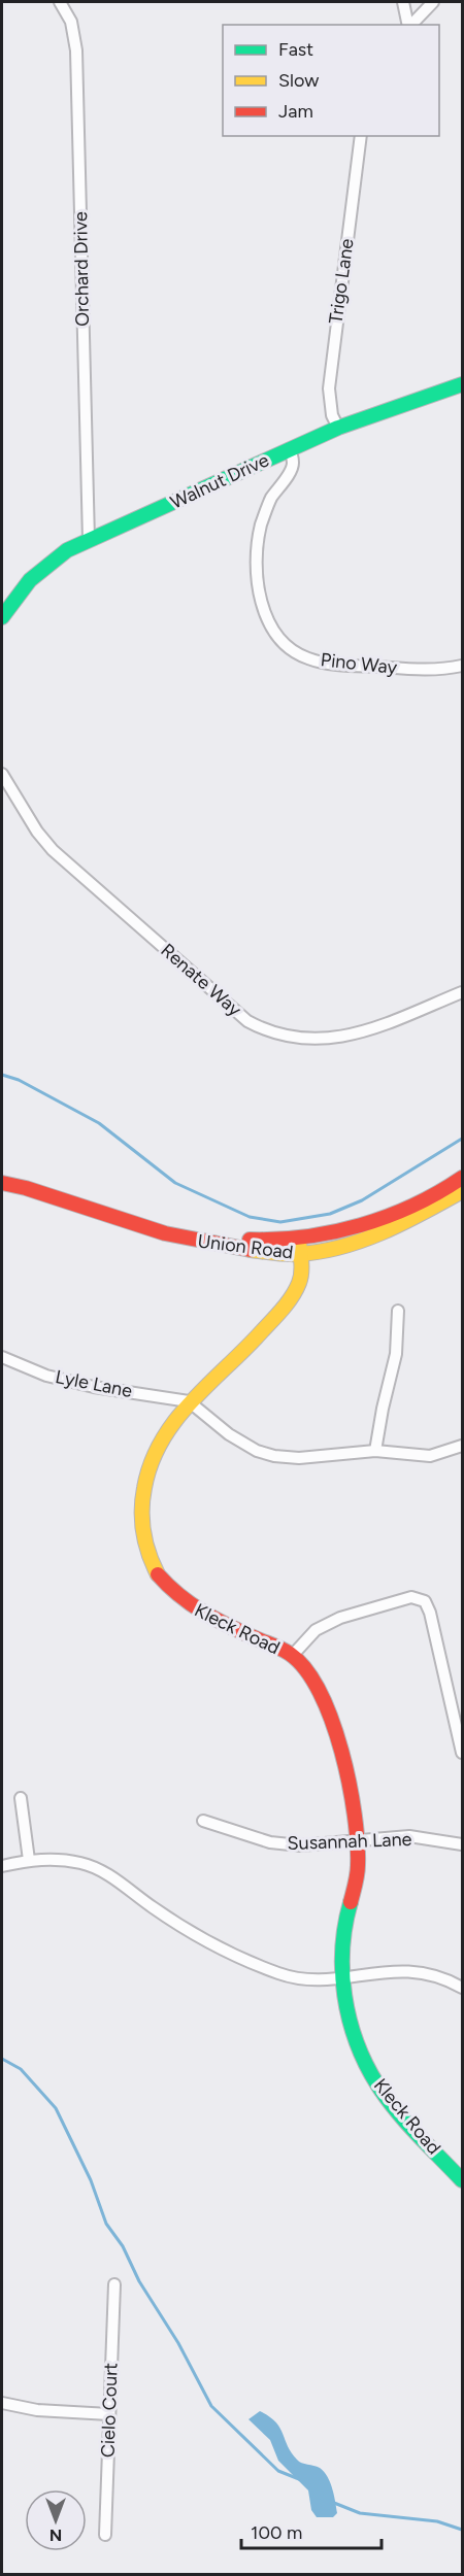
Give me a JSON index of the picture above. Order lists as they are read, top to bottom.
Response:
{
  "streets": {
    "street": [
      "Orchard Drive",
      "Trigo Lane",
      "Walnut Drive",
      "Pino Way",
      "Renate Way",
      "Union Road",
      "Lyle Lane",
      "Kleck Road",
      "Susannah Lane",
      "Cielo Court"
    ]
  },
  "crossings": [
    ["Orchard Drive", "Walnut Drive"],
    ["Trigo Lane", "Walnut Drive"],
    ["Walnut Drive", "Pino Way"],
    ["Union Road", "Kleck Road"],
    ["Lyle Lane", "Kleck Road"],
    ["Kleck Road", "Susannah Lane"]
  ],
  "legend": ["Fast", "Slow", "Jam"],
  "scale_bar": "100 m",
  "north": "bottom"
}
